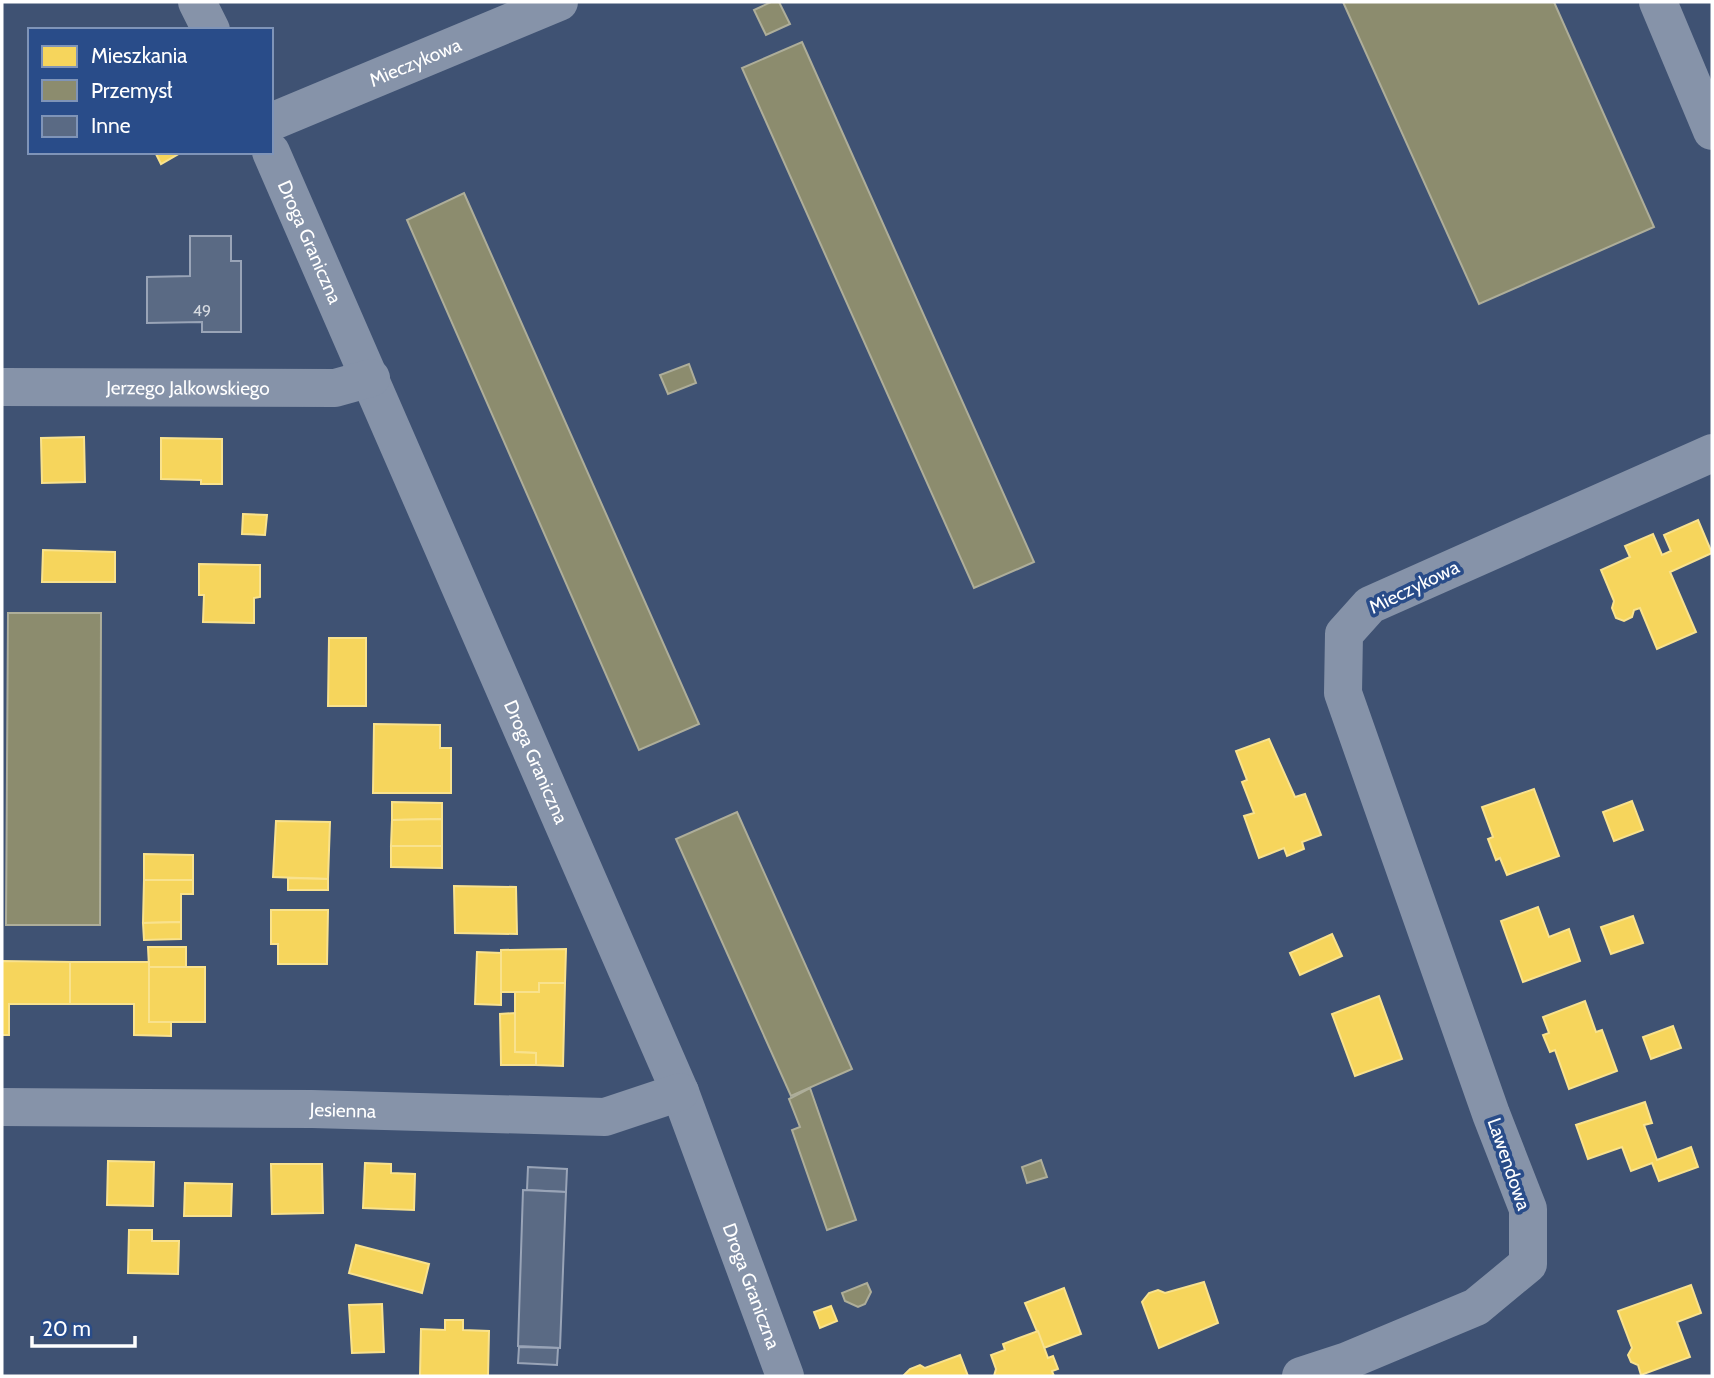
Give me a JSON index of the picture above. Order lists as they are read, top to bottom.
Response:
{
  "streets": {
    "street": [
      "Mieczykowa",
      "Droga Graniczna",
      "Jerzego Jalkowskiego",
      "Jesienna",
      "Lawendowa"
    ]
  },
  "crossings": [
    ["Mieczykowa", "Lawendowa"],
    ["Droga Graniczna", "Jerzego Jalkowskiego"],
    ["Droga Graniczna", "Jesienna"]
  ],
  "house_numbers": ["49"],
  "legend": ["Mieszkania", "Przemysł", "Inne"],
  "scale_bar": "20 m"
}
